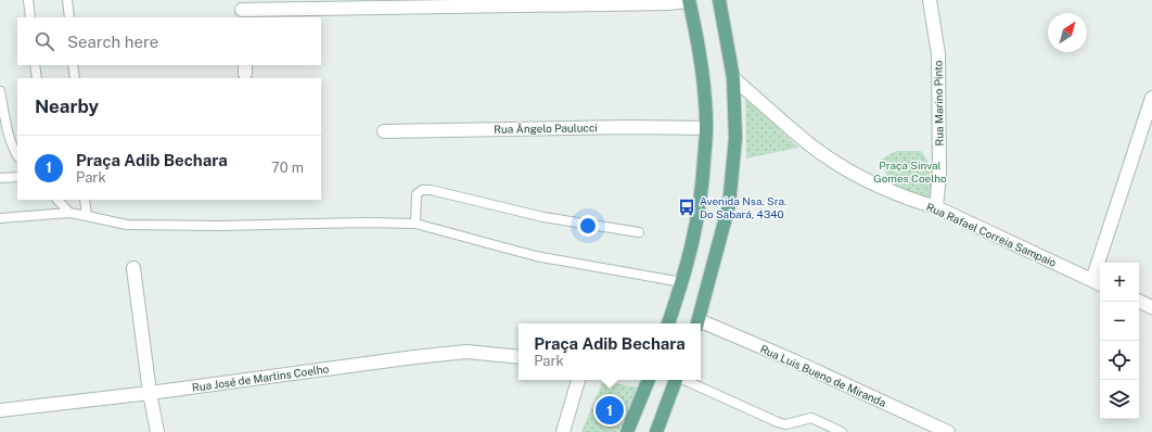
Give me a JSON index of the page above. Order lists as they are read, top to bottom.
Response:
{
  "streets": {
    "street": [
      "Rua Marino Pinto",
      "Rua Ângelo Paulucci",
      "Rua Rafael Correia Sampaio",
      "Rua Luis Bueno de Miranda",
      "Rua José de Martins Coelho"
    ]
  },
  "crossings": [
    ["Rua Marino Pinto", "Rua Rafael Correia Sampaio"]
  ],
  "parks": ["Praça Sinval Gomes Coelho"],
  "places": {
    "bus stop": ["Avenida Nsa. Sra. Do Sabará, 4340"]
  },
  "north": "top right",
  "page": {
    "search": "Search here",
    "heading": "Nearby",
    "list": [
      {
        "mark": "1",
        "name": "Praça Adib Bechara",
        "note": "Park",
        "value": "70 m"
      }
    ],
    "map_buttons": ["+", "−"],
    "popup": ["Praça Adib Bechara", "Park"],
    "pins": "1"
  }
}
